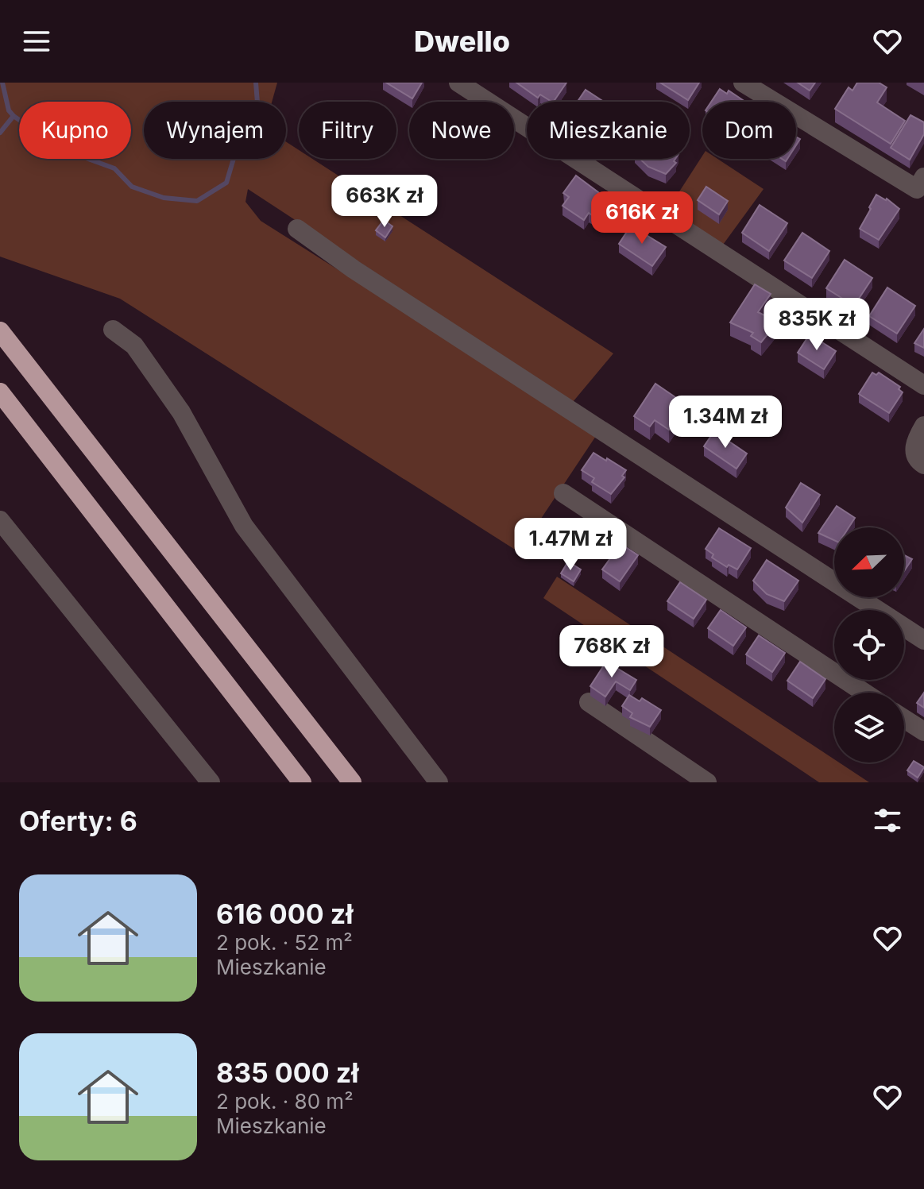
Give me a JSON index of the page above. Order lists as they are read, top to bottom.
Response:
{
  "north": "bottom left",
  "page": {
    "header": "Dwello",
    "chip": [
      "Kupno",
      "Wynajem",
      "Filtry",
      "Nowe",
      "Mieszkanie",
      "Dom"
    ],
    "price": [
      "663K zł",
      "616K zł",
      "835K zł",
      "1.34M zł",
      "1.47M zł",
      "768K zł"
    ],
    "heading": "Oferty: 6",
    "list": [
      {
        "name": "616 000 zł",
        "note": "2 pok. · 52 m² · Mieszkanie"
      },
      {
        "name": "835 000 zł",
        "note": "2 pok. · 80 m² · Mieszkanie"
      }
    ]
  }
}
